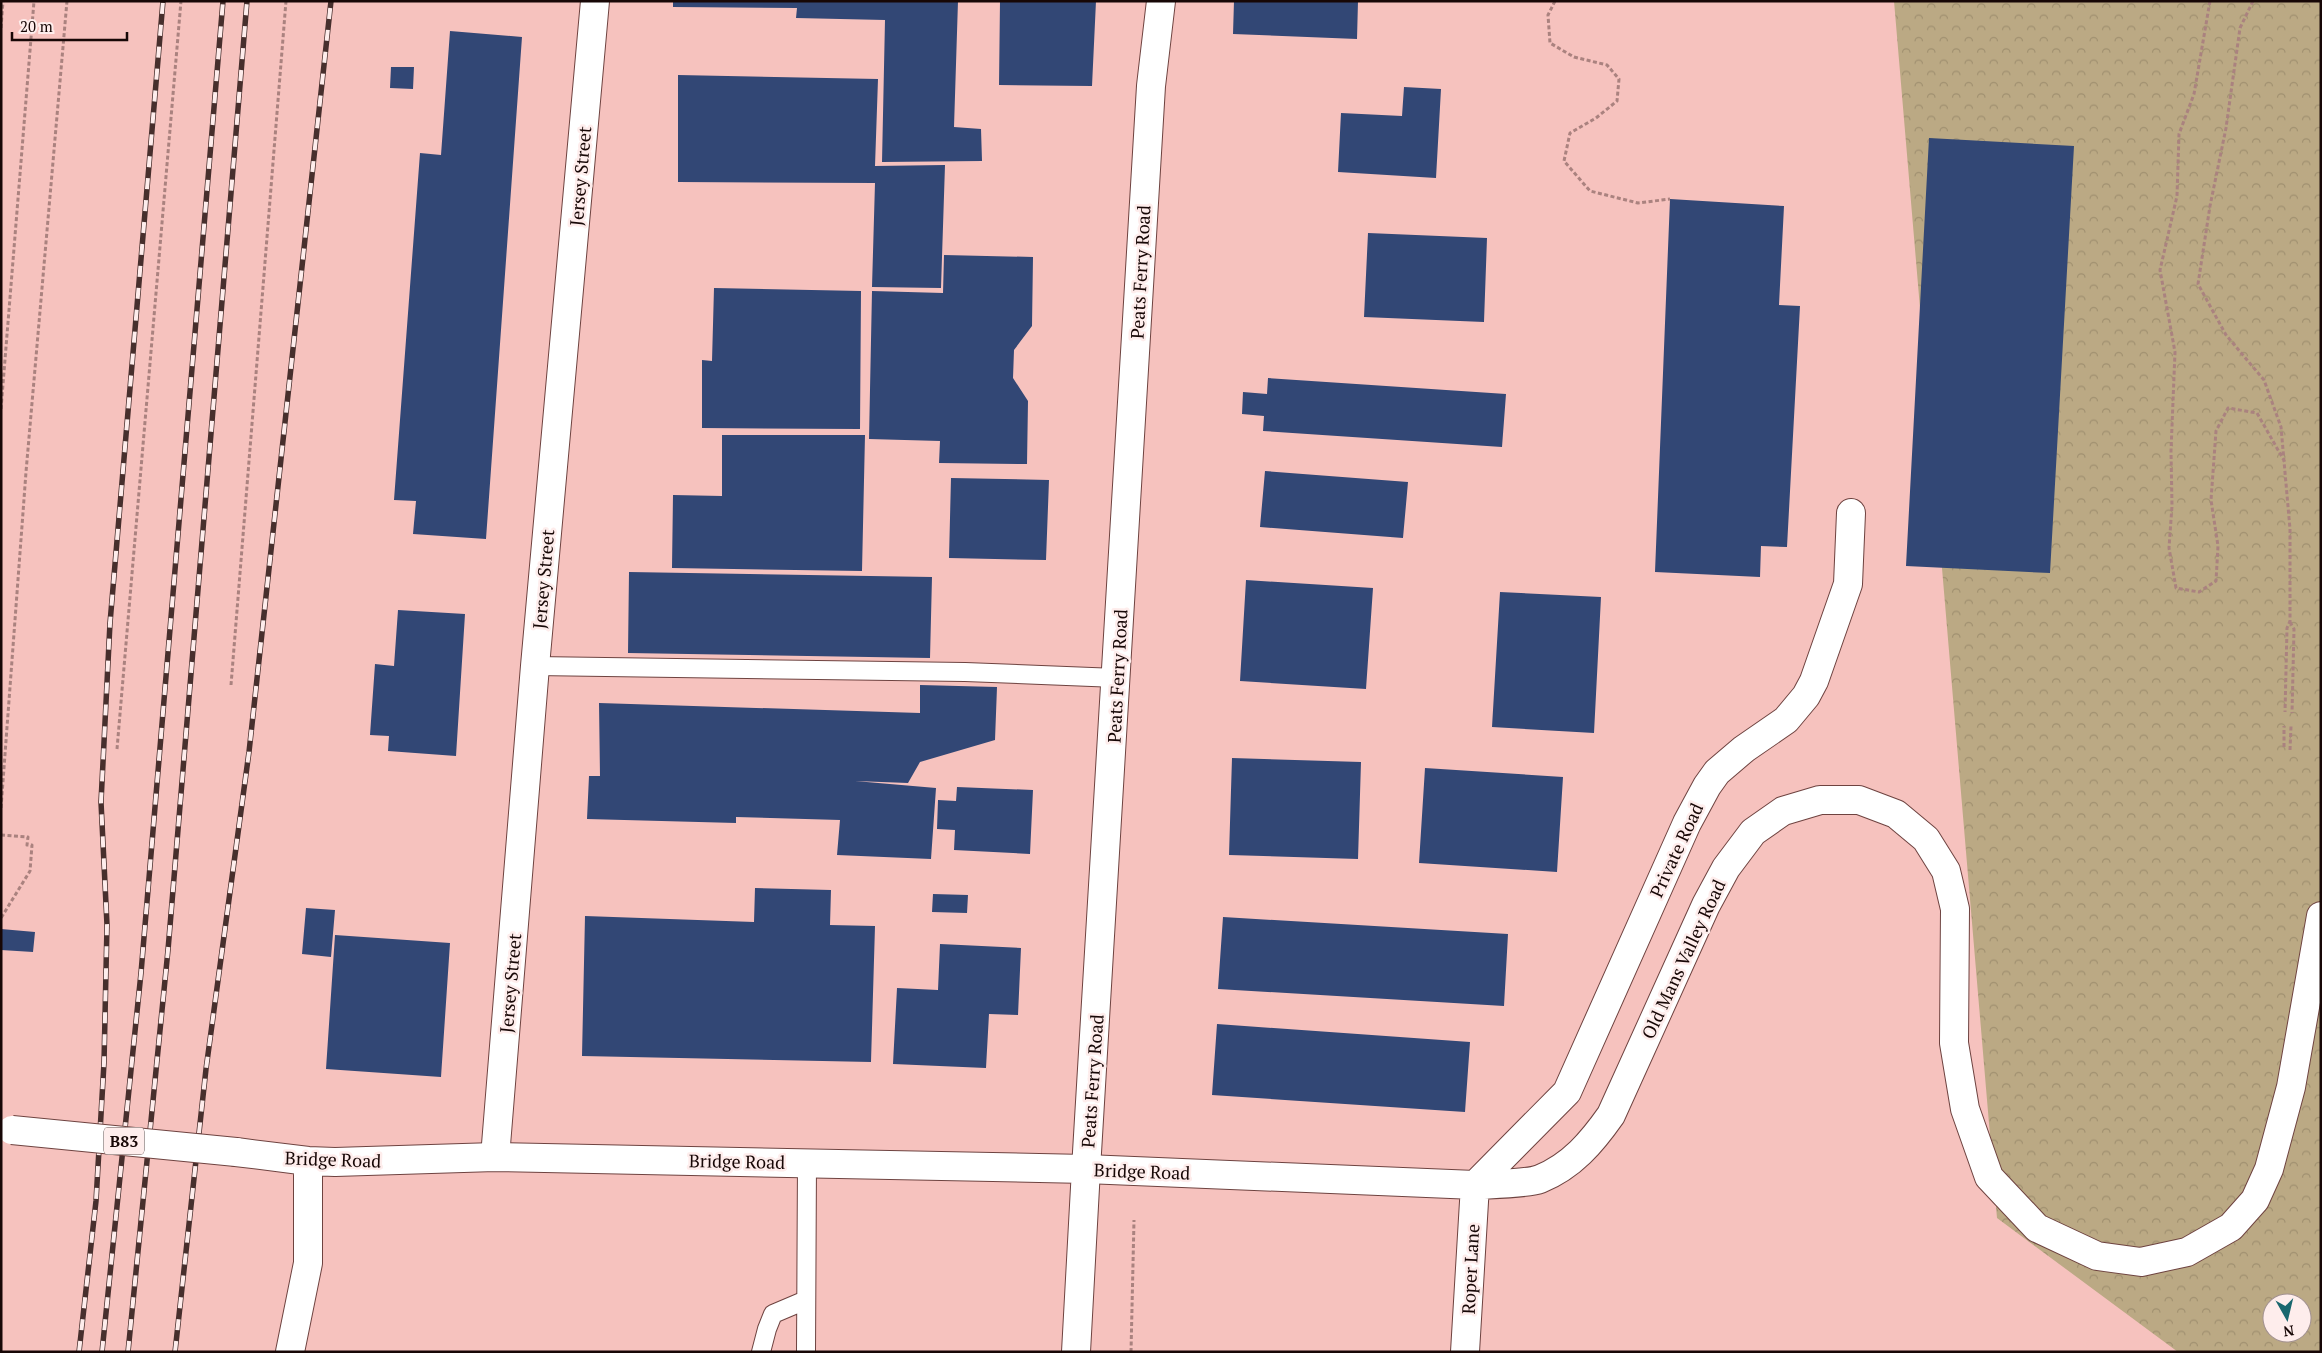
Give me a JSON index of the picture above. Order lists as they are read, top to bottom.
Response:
{
  "streets": {
    "street": [
      "Jersey Street",
      "Peats Ferry Road",
      "Private Road",
      "Old Mans Valley Road",
      "B83",
      "Bridge Road",
      "Roper Lane"
    ]
  },
  "crossings": [
    ["Jersey Street", "Bridge Road"],
    ["Peats Ferry Road", "Bridge Road"],
    ["Private Road", "Old Mans Valley Road"],
    ["Private Road", "Bridge Road"],
    ["Private Road", "Roper Lane"],
    ["Old Mans Valley Road", "Bridge Road"],
    ["Old Mans Valley Road", "Roper Lane"],
    ["Bridge Road", "Roper Lane"]
  ],
  "scale_bar": "20 m",
  "north": "bottom"
}
